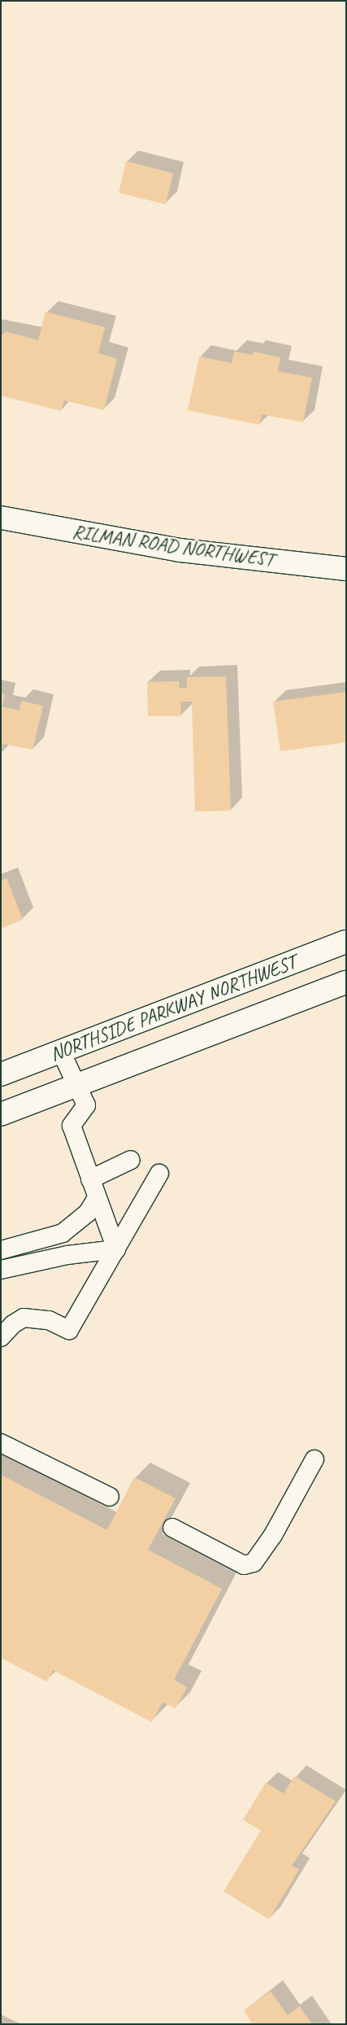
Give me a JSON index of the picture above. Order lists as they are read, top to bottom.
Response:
{
  "streets": {
    "main road": ["RILMAN ROAD NORTHWEST", "NORTHSIDE PARKWAY NORTHWEST"]
  }
}
